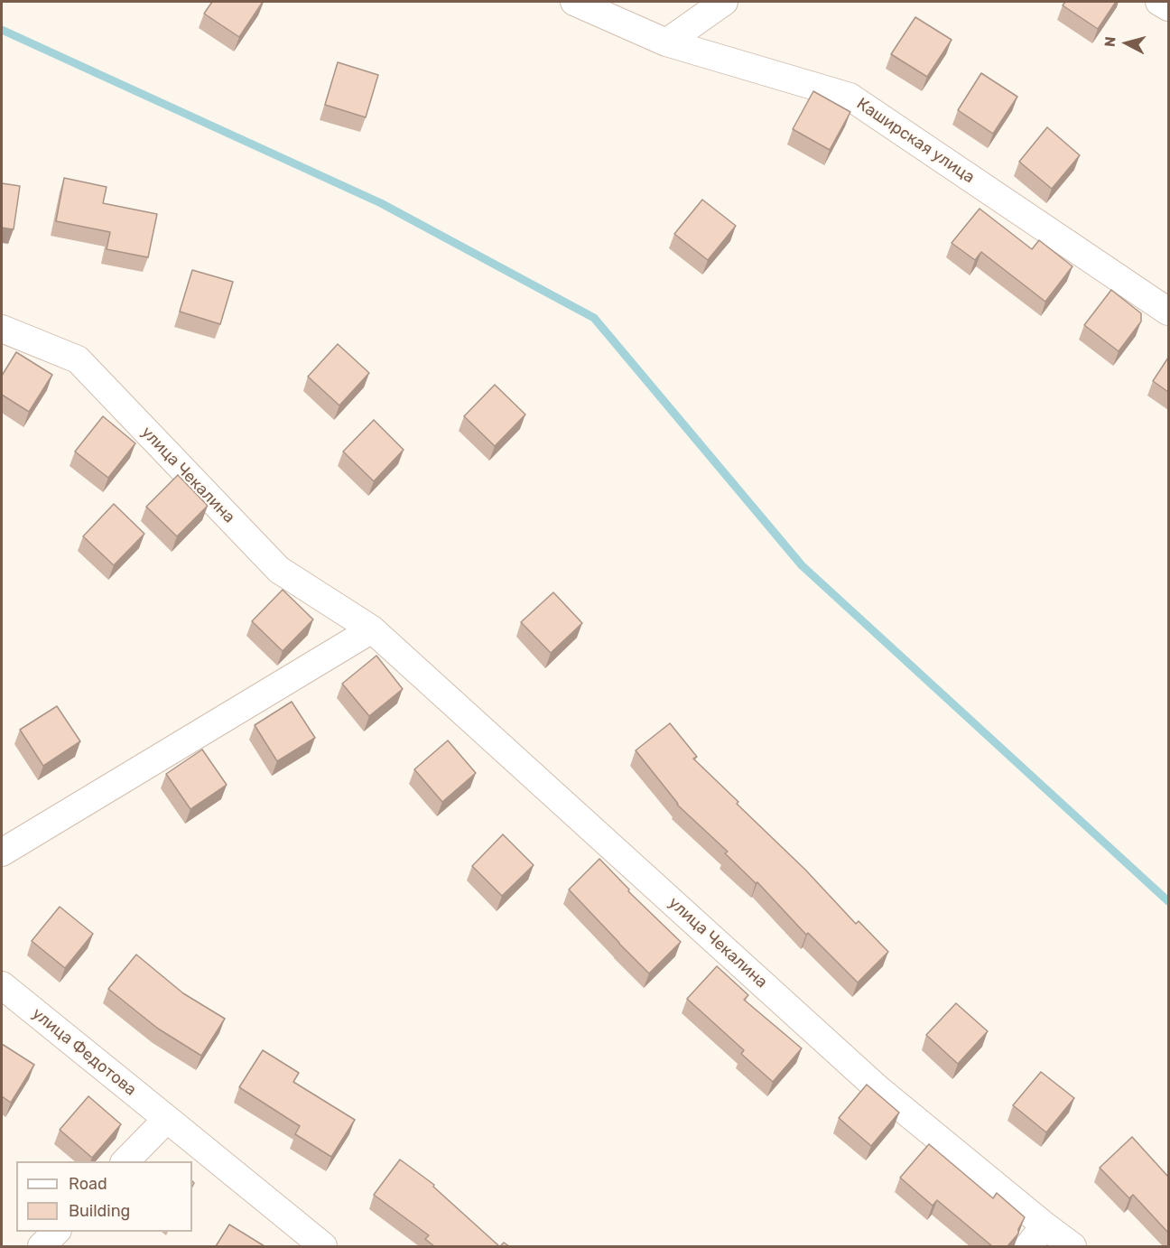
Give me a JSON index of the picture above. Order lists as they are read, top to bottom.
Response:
{
  "streets": {
    "street": ["Каширская улица", "улица Чекалина", "улица Федотова"]
  },
  "legend": ["Road", "Building"],
  "north": "left"
}
